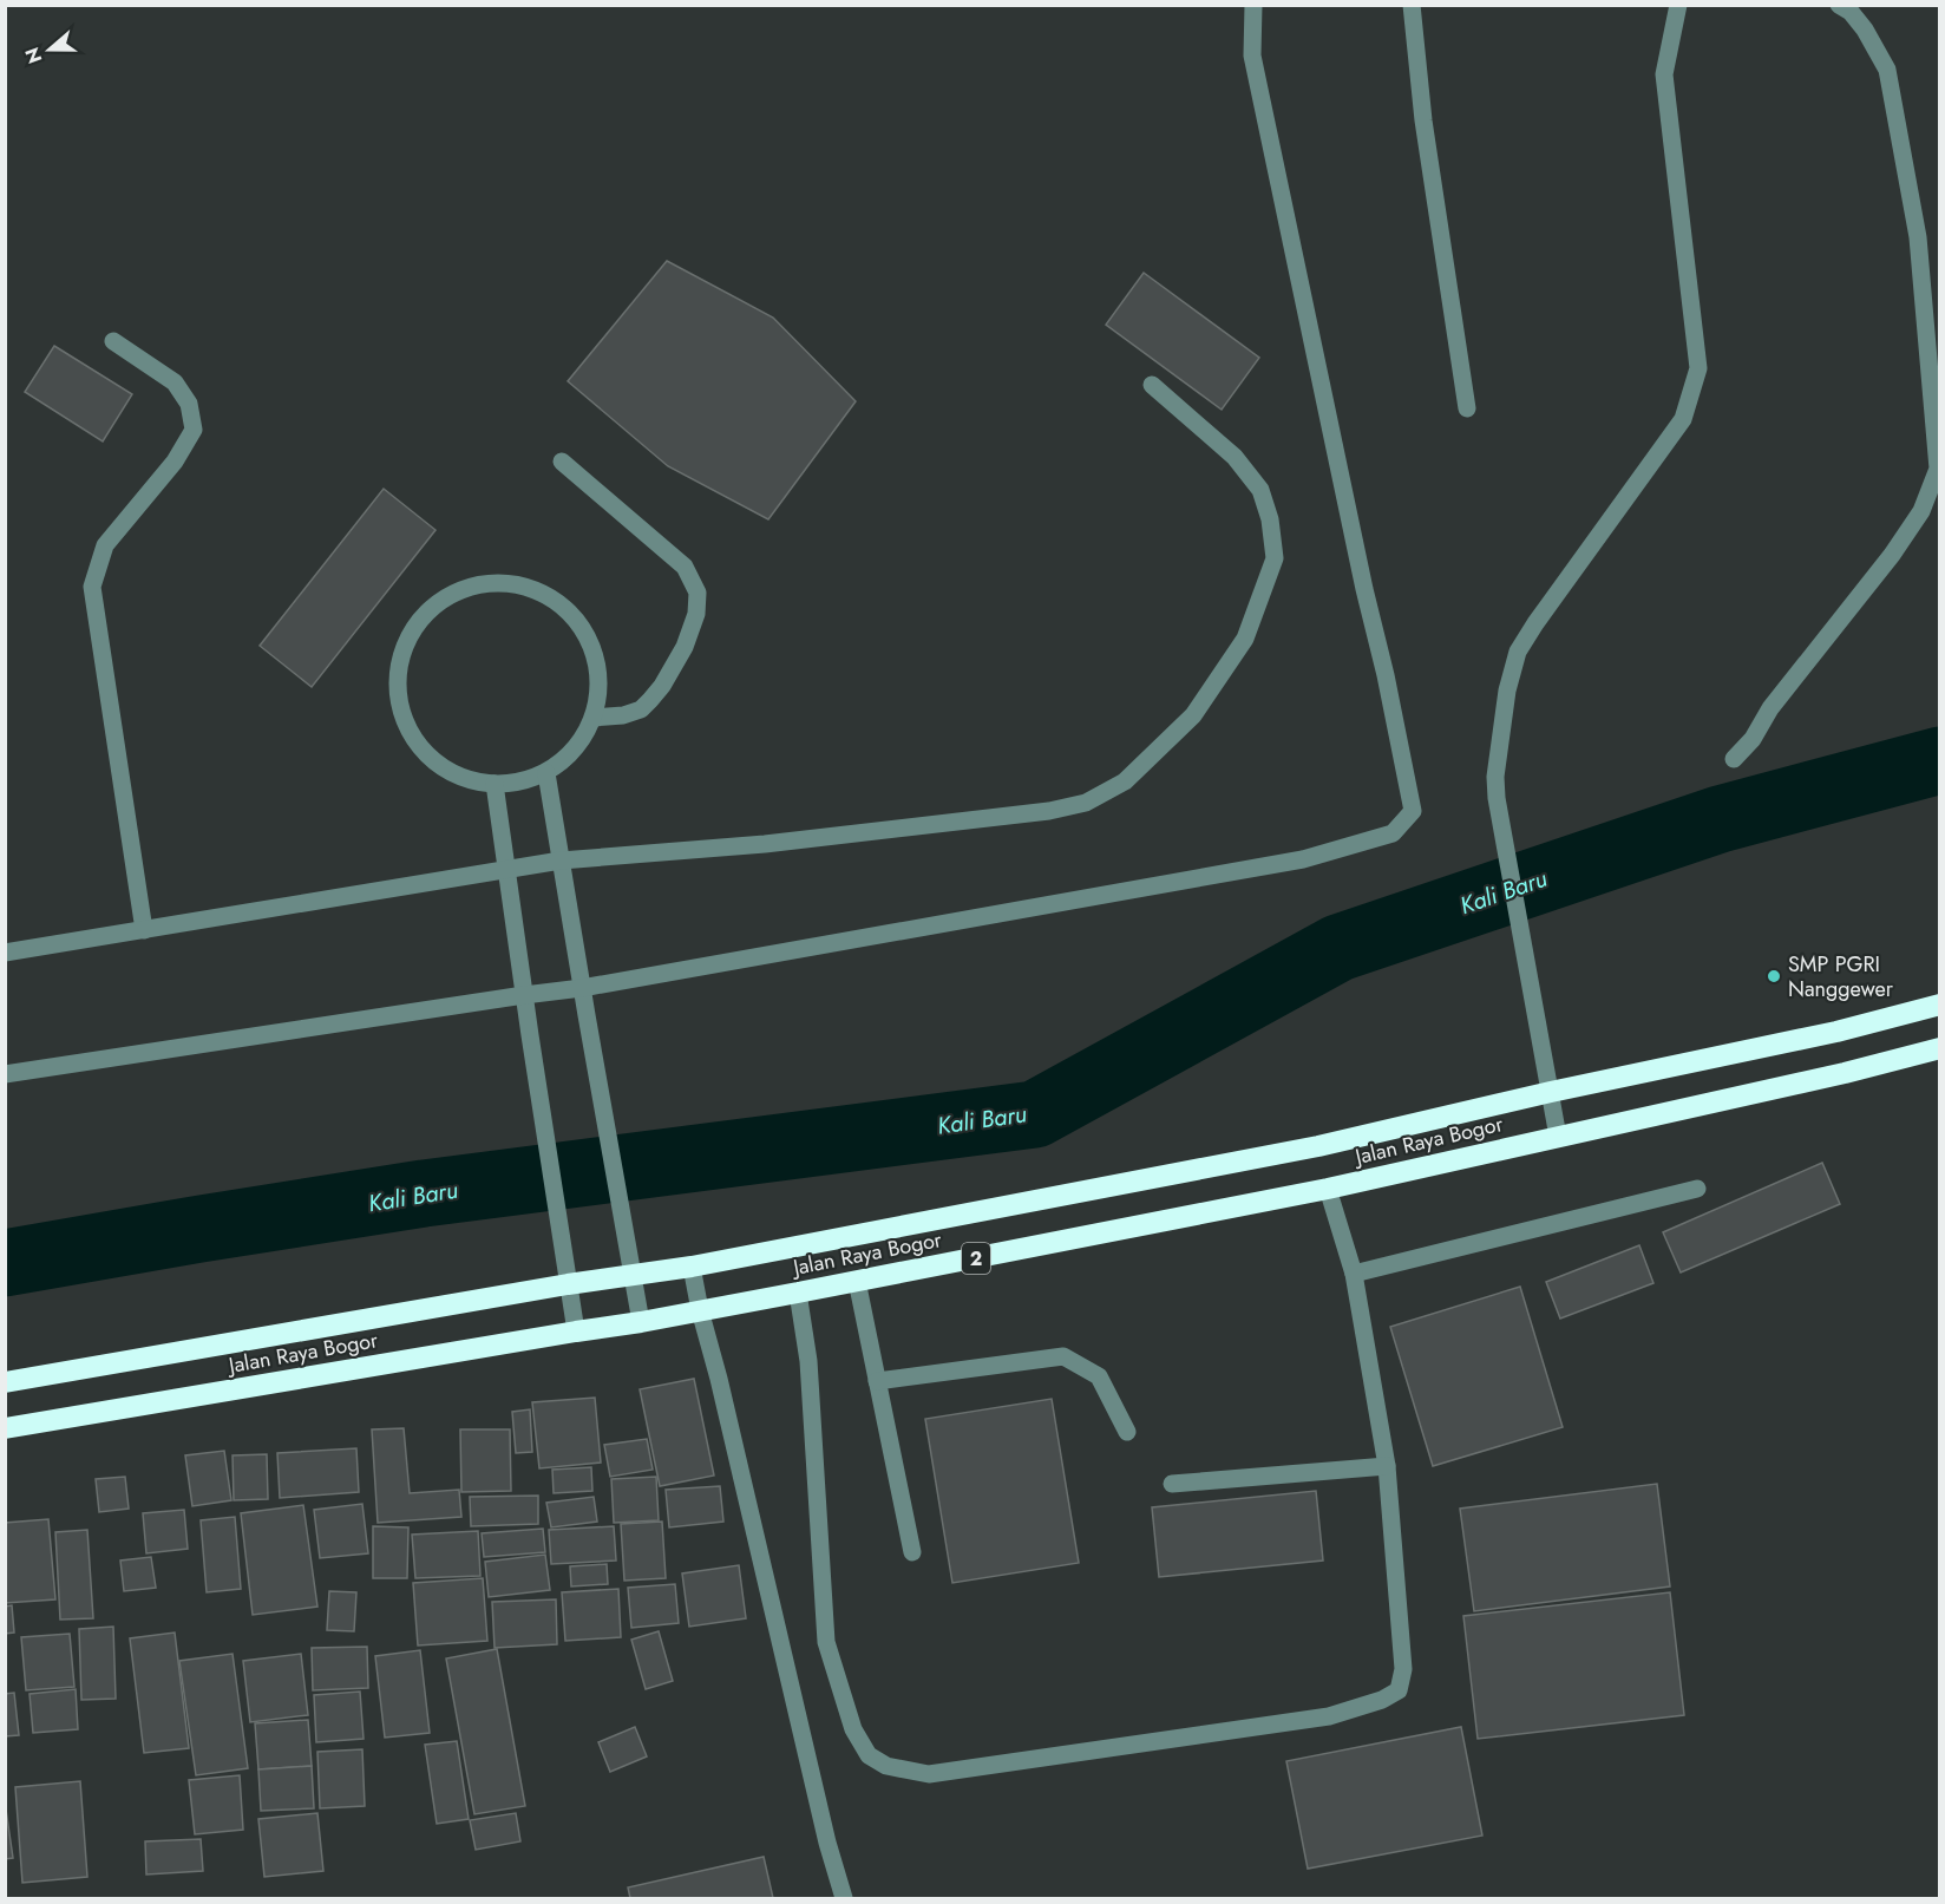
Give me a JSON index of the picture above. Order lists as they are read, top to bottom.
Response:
{
  "streets": {
    "highway": ["Jalan Raya Bogor", "2"]
  },
  "water": ["Kali Baru"],
  "places": ["SMP PGRI Nanggewer"],
  "north": "left"
}
